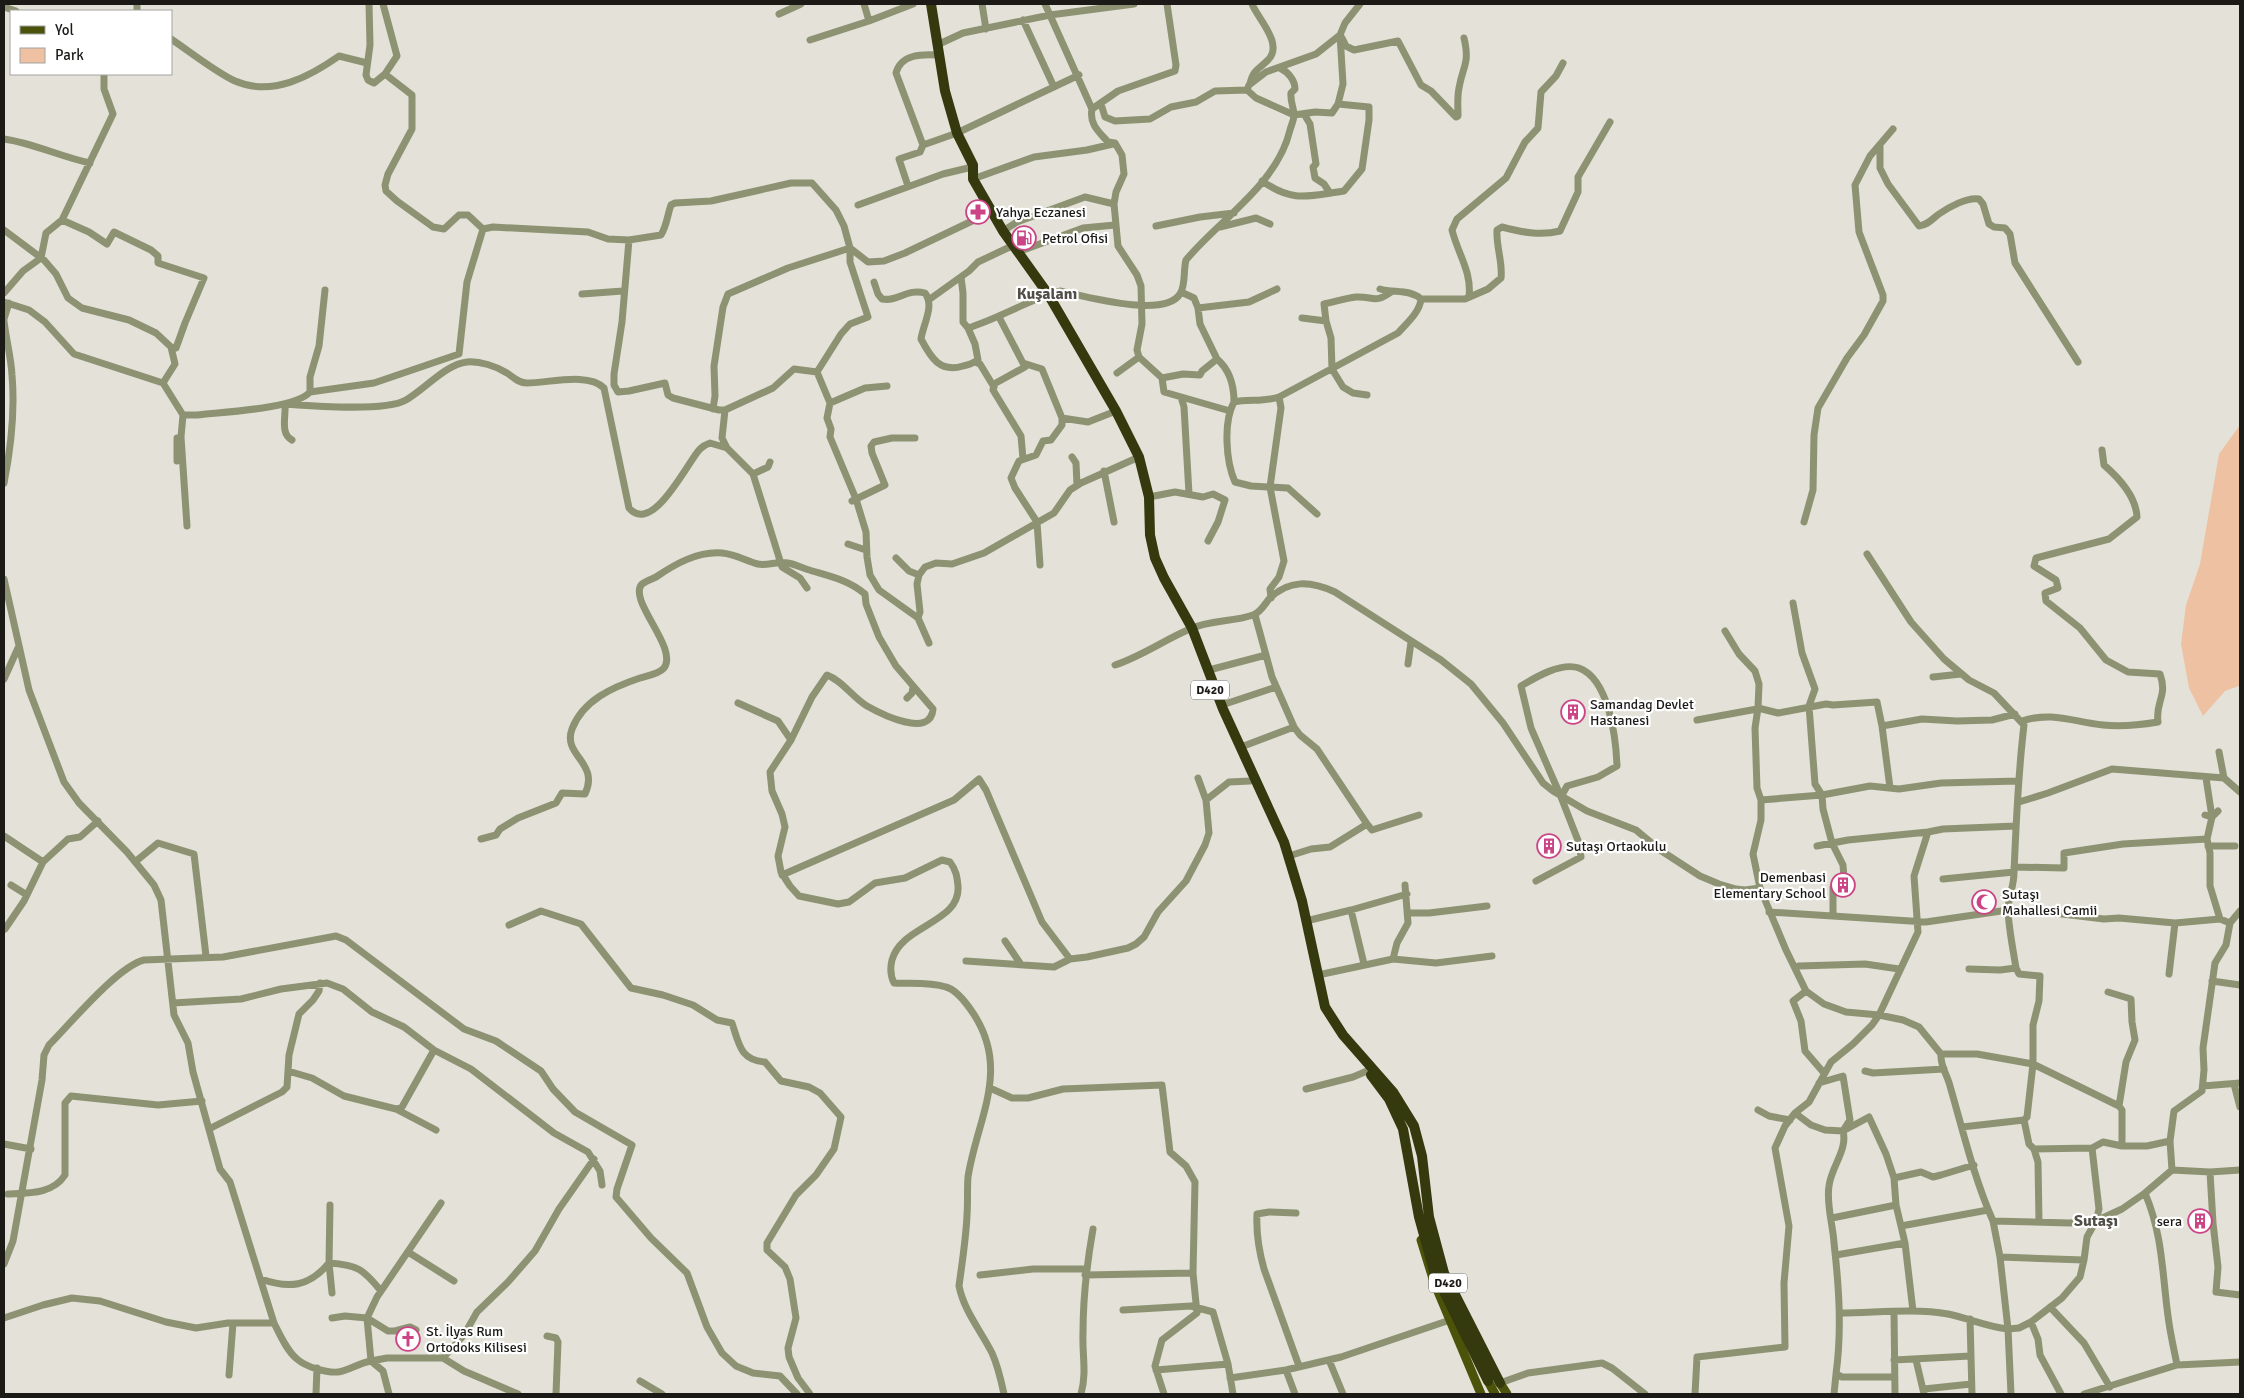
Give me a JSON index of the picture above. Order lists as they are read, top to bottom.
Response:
{
  "streets": {
    "highway": ["D420"]
  },
  "districts": ["Kuşalanı", "Sutaşı"],
  "places": {
    "pharmacy": ["Yahya Eczanesi"],
    "fuel station": ["Petrol Ofisi"],
    "building": [
      "Samandag Devlet Hastanesi",
      "Sutaşı Ortaokulu",
      "Demenbasi Elementary School",
      "sera"
    ],
    "mosque": ["Sutaşı Mahallesi Camii"],
    "church": ["St. İlyas Rum Ortodoks Kilisesi"]
  },
  "legend": ["Yol", "Park"]
}
